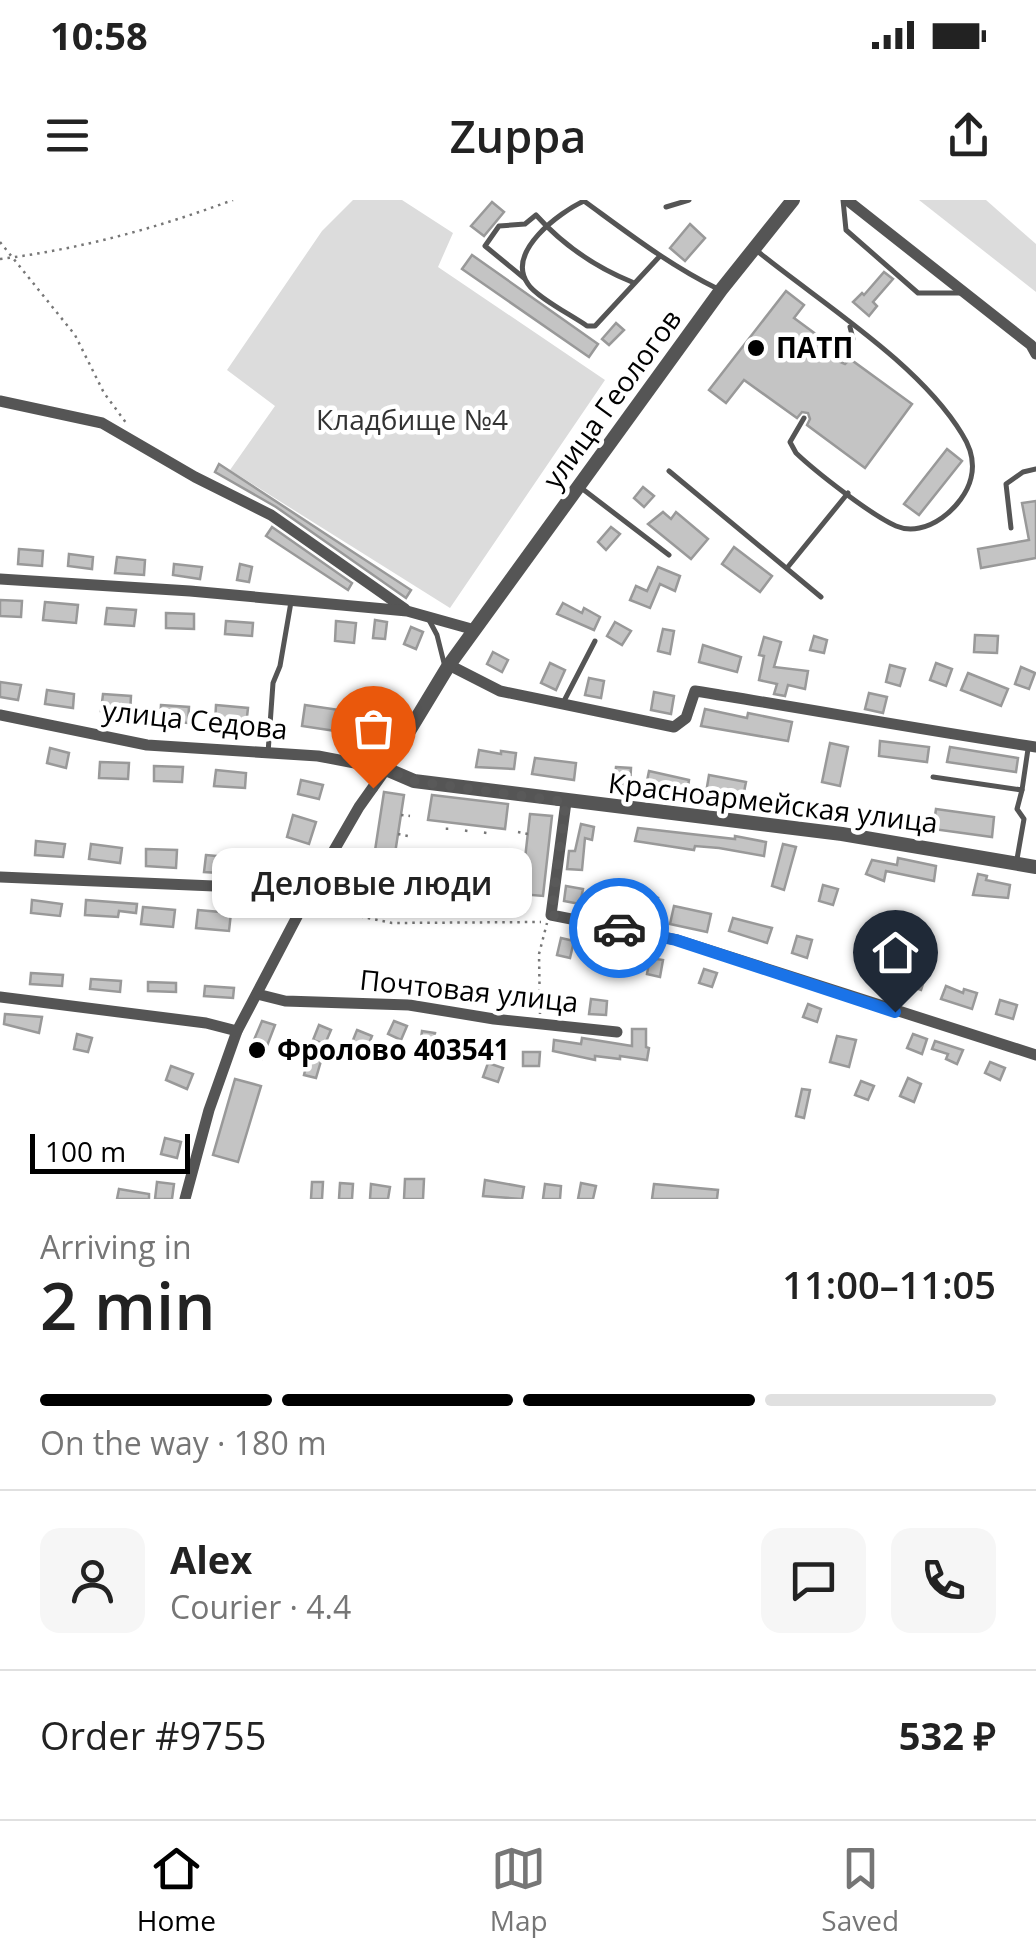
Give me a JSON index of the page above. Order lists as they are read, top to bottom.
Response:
{
  "streets": {
    "street": [
      "улица Геологов",
      "улица Седова",
      "Красноармейская улица",
      "Почтовая улица"
    ]
  },
  "crossings": [
    ["улица Геологов", "улица Седова"],
    ["улица Геологов", "Красноармейская улица"],
    ["улица Седова", "Красноармейская улица"]
  ],
  "parks": ["Кладбище №4"],
  "places": ["ПАТП", "Деловые люди", "Фролово 403541"],
  "scale_bar": "100 m",
  "page": {
    "status": "10:58",
    "header": "Zuppa",
    "bubble": "Деловые люди",
    "scale": "100 m",
    "heading": ["2 min", "Arriving in", "11:00–11:05"],
    "panel": [
      "Alex",
      "Courier · 4.4",
      "Order #9755",
      "532 ₽"
    ],
    "bar": "On the way · 180 m",
    "tabs": ["Home", "Map", "Saved"]
  }
}
